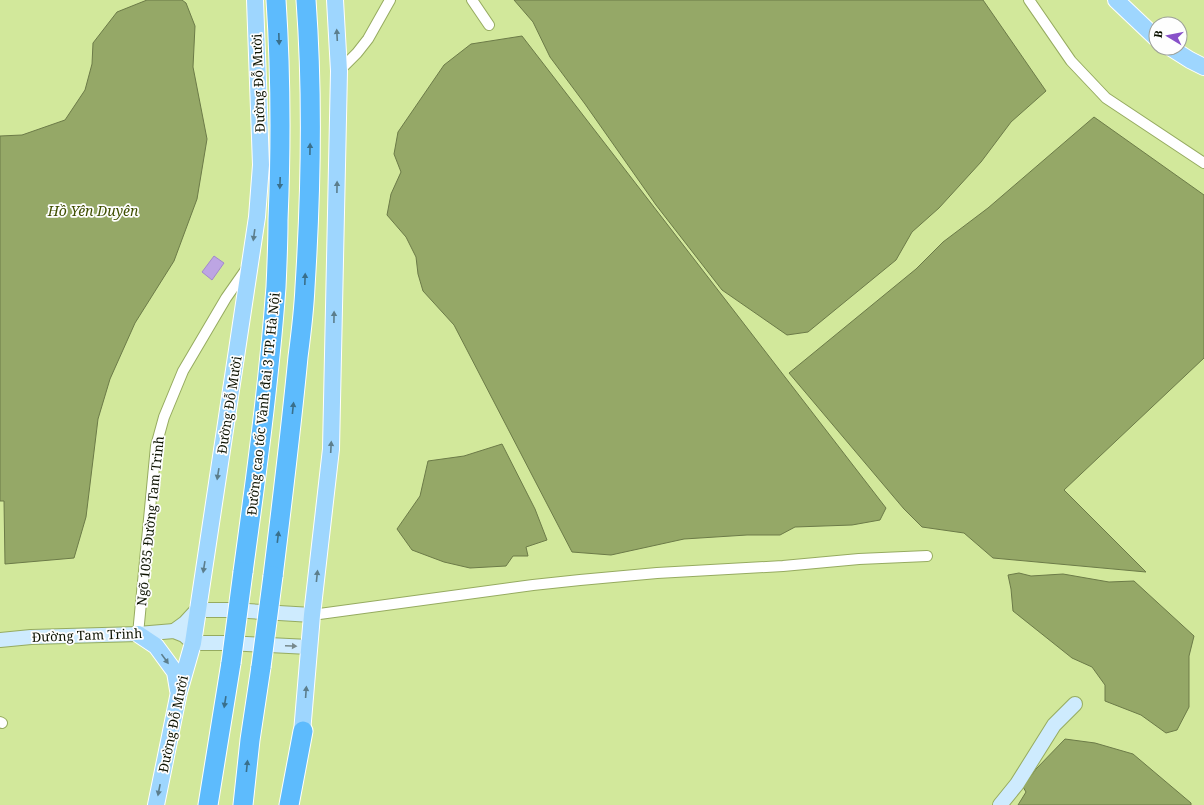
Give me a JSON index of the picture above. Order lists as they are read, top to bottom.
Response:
{
  "streets": {
    "highway": ["Đường cao tốc Vành đai 3 TP. Hà Nội"],
    "main road": ["Đường Đỗ Mười", "Đường Tam Trinh"],
    "street": ["Ngõ 1035 Đường Tam Trinh"]
  },
  "crossings": [
    ["Đường Đỗ Mười", "Ngõ 1035 Đường Tam Trinh"],
    ["Ngõ 1035 Đường Tam Trinh", "Đường Tam Trinh"]
  ],
  "water": ["Hồ Yên Duyên"],
  "north": "left"
}
